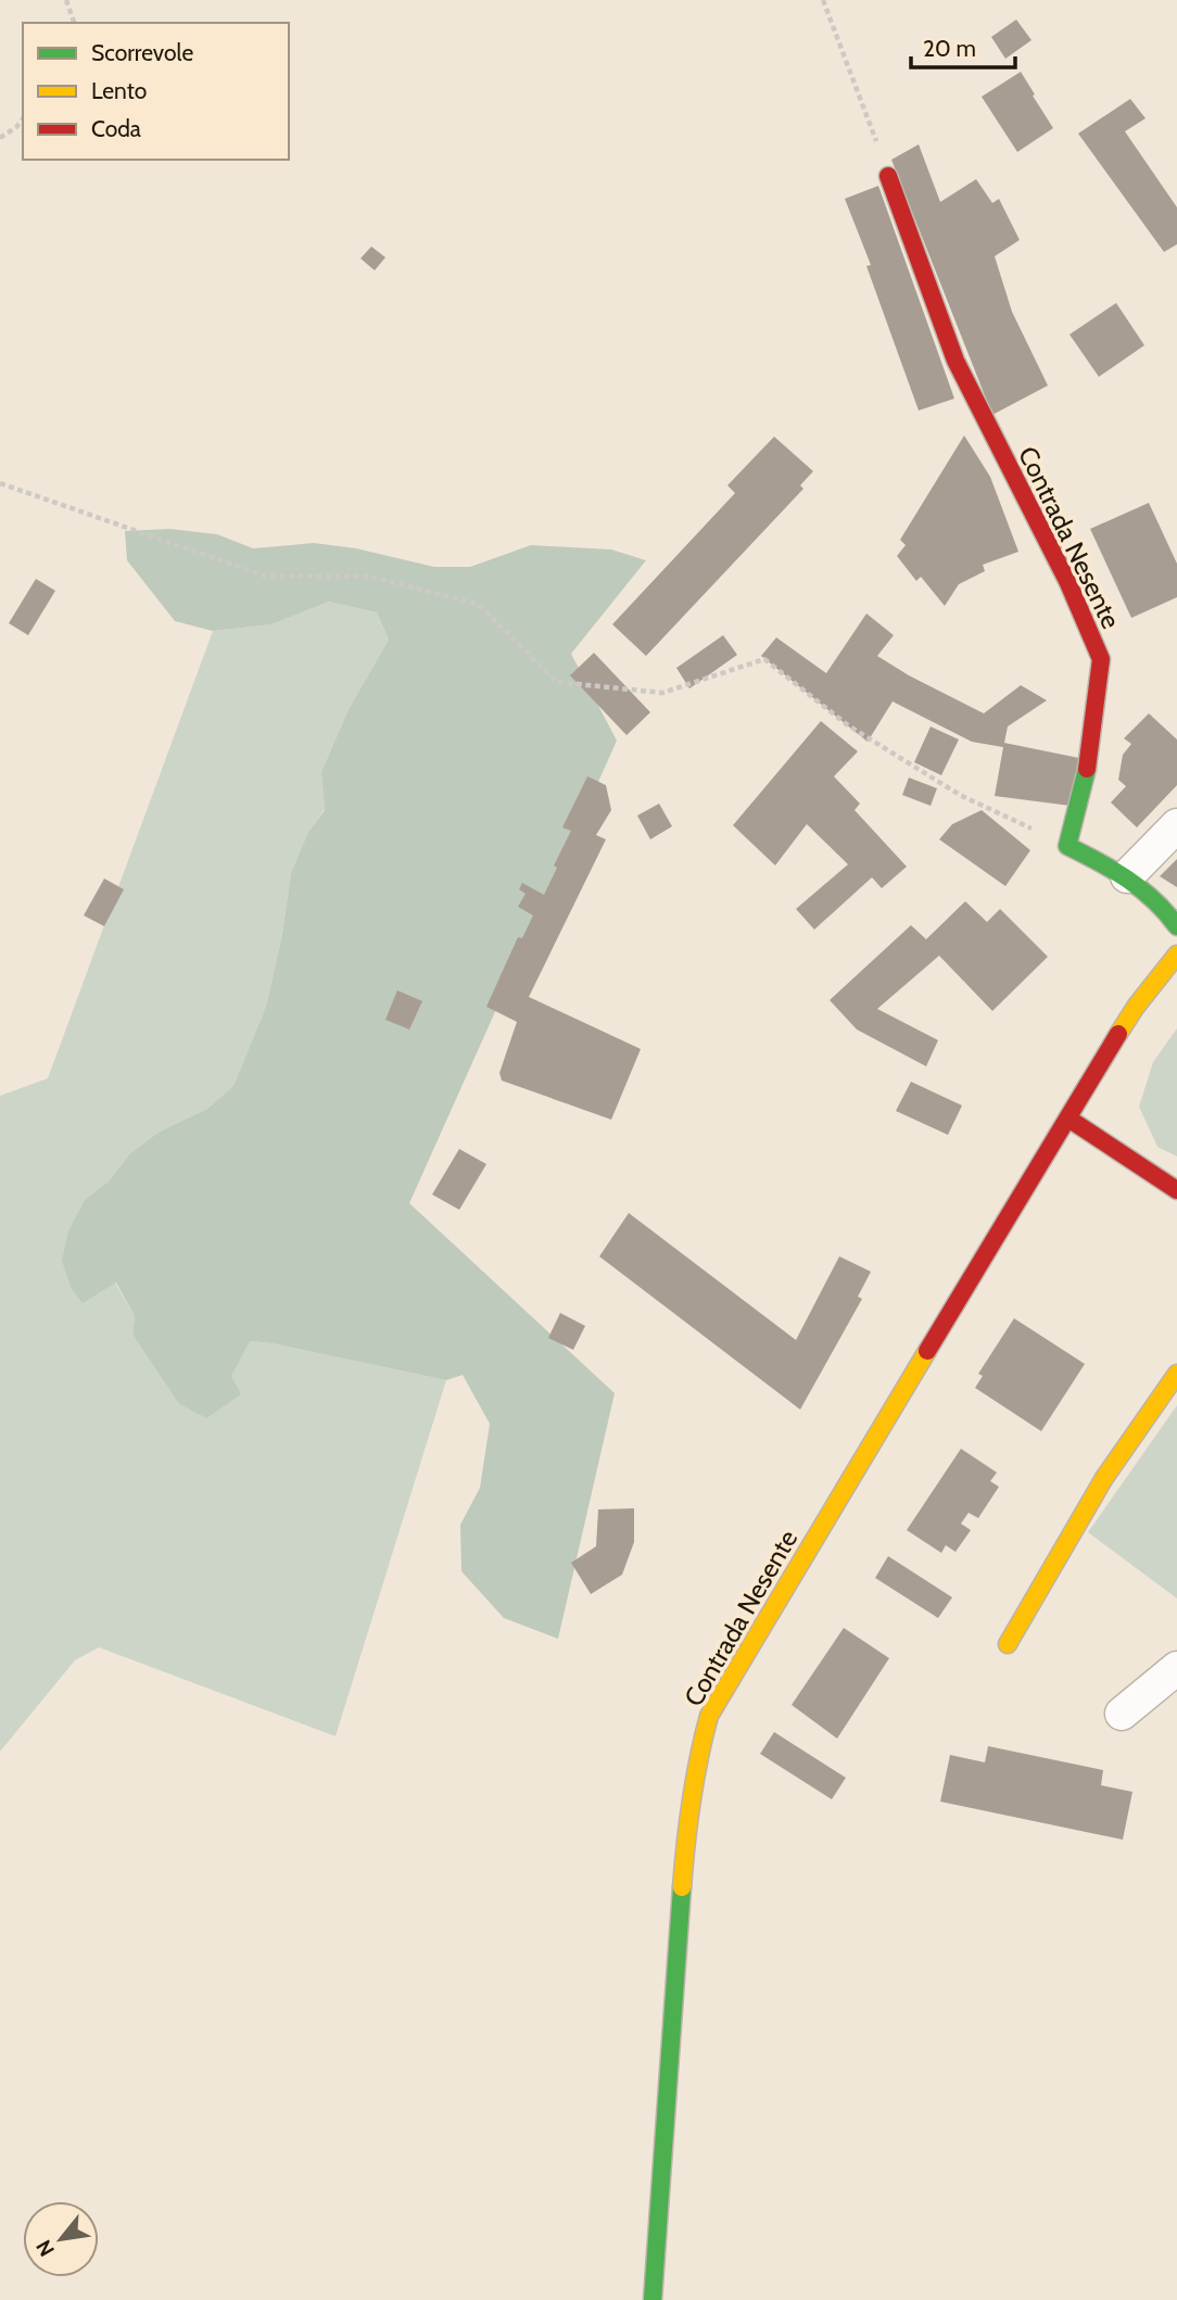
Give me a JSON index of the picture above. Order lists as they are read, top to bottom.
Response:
{
  "streets": {
    "street": ["Contrada Nesente"]
  },
  "legend": ["Scorrevole", "Lento", "Coda"],
  "scale_bar": "20 m",
  "north": "bottom left"
}
